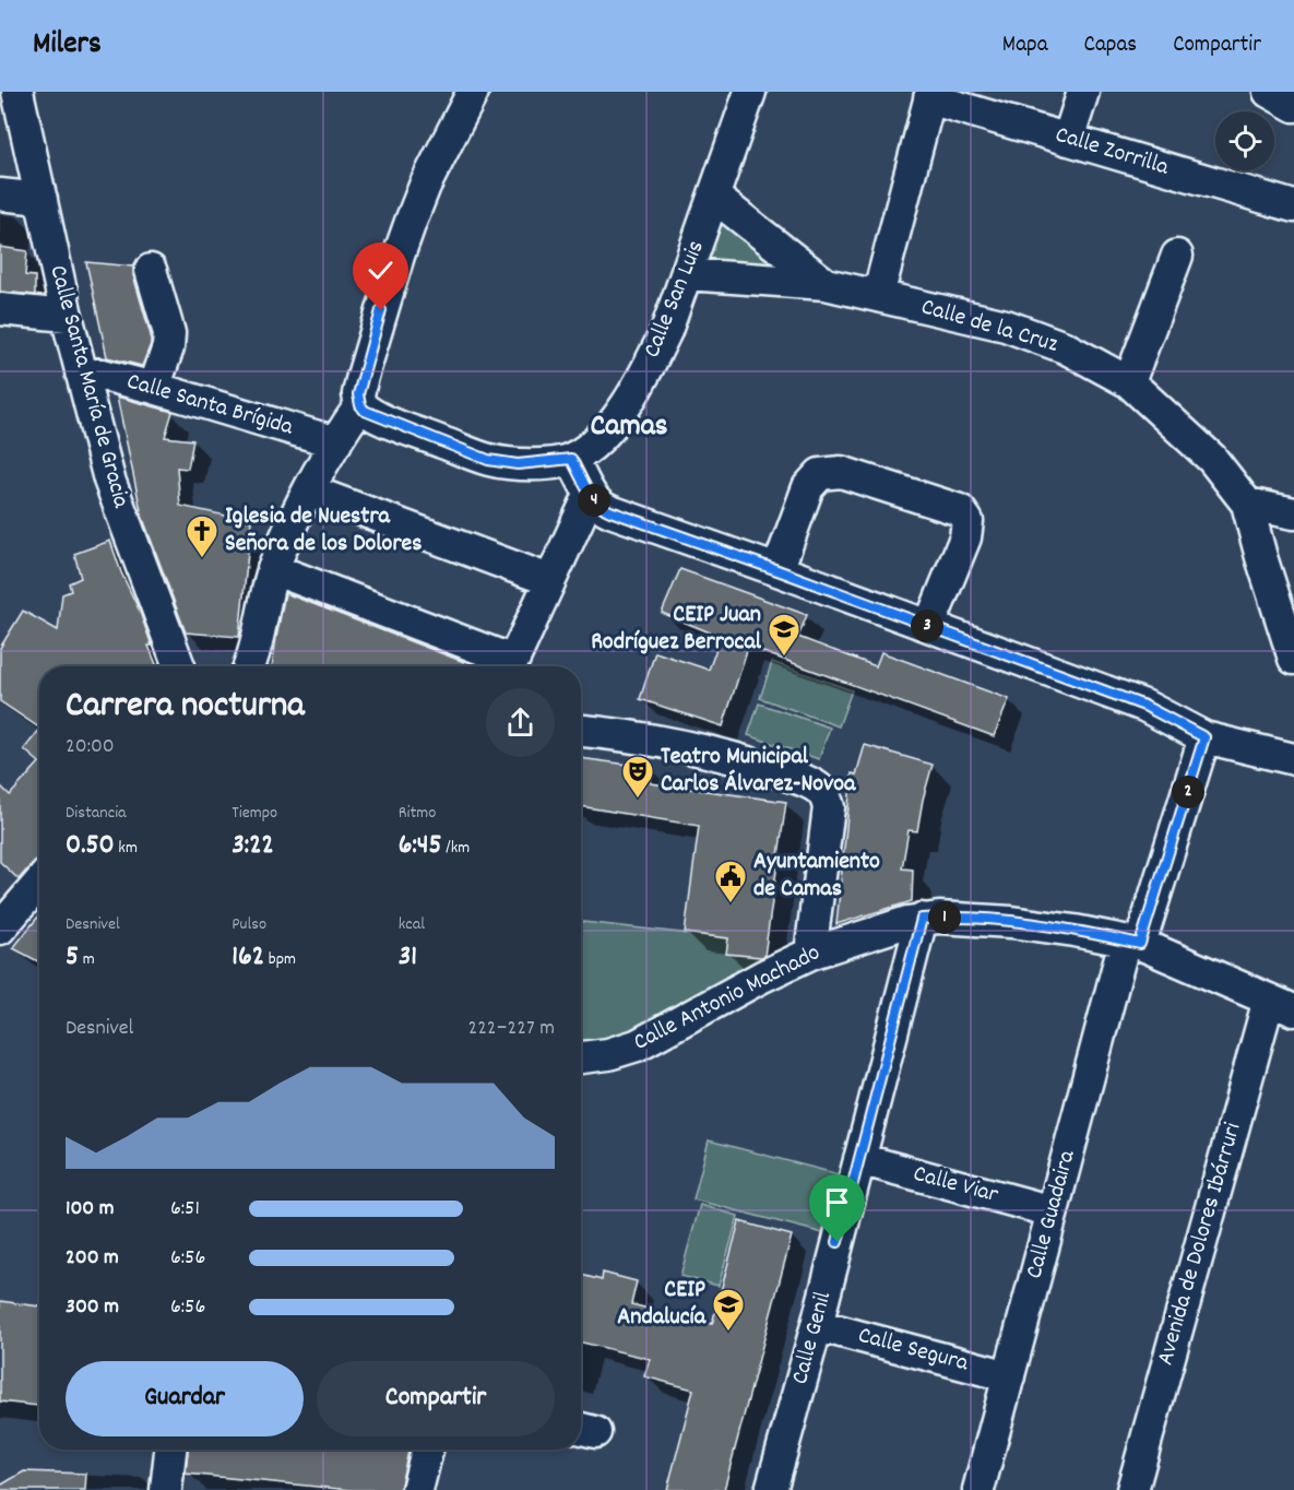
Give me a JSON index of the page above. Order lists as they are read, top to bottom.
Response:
{
  "streets": {
    "street": [
      "Calle Zorrilla",
      "Calle San Luis",
      "Calle de la Cruz",
      "Calle Santa María de Gracia",
      "Calle Santa Brígida",
      "Calle Antonio Machado",
      "Calle Viar",
      "Calle Guadaira",
      "Avenida de Dolores Ibárruri",
      "Calle Genil",
      "Calle Segura"
    ]
  },
  "crossings": [
    ["Calle San Luis", "Calle de la Cruz"],
    ["Calle Santa María de Gracia", "Calle Santa Brígida"],
    ["Calle Antonio Machado", "Calle Guadaira"],
    ["Calle Antonio Machado", "Avenida de Dolores Ibárruri"],
    ["Calle Antonio Machado", "Calle Genil"],
    ["Calle Viar", "Calle Guadaira"],
    ["Calle Viar", "Calle Genil"],
    ["Calle Guadaira", "Calle Segura"],
    ["Calle Genil", "Calle Segura"]
  ],
  "districts": ["Camas"],
  "places": {
    "church": ["Iglesia de Nuestra Señora de los Dolores"],
    "school or university": ["CEIP Juan Rodríguez Berrocal", "CEIP Andalucía"],
    "theatre": ["Teatro Municipal Carlos Álvarez-Novoa"],
    "public building": ["Ayuntamiento de Camas"]
  },
  "page": {
    "header": "Milers",
    "nav": ["Mapa", "Capas", "Compartir"],
    "pins": [
      "4",
      "3",
      "2",
      "1"
    ],
    "heading": ["Carrera nocturna", "20:00"],
    "stats": [
      ["Distancia", "0.50 km"],
      ["Tiempo", "3:22"],
      ["Ritmo", "6:45 /km"],
      ["Desnivel", "5 m"],
      ["Pulso", "162 bpm"],
      ["kcal", "31"]
    ],
    "chart": ["Desnivel", "222–227 m"],
    "list": [
      {
        "name": "100 m",
        "note": "6:51"
      },
      {
        "name": "200 m",
        "note": "6:56"
      },
      {
        "name": "300 m",
        "note": "6:56"
      }
    ],
    "buttons": ["Guardar", "Compartir"]
  }
}
